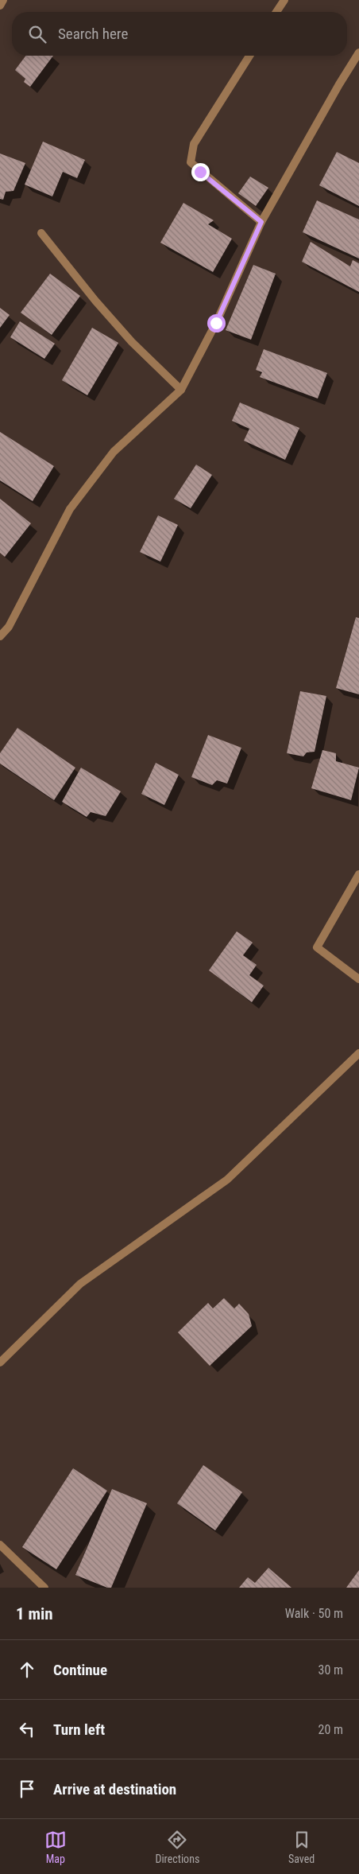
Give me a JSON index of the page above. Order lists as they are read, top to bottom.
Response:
{
  "page": {
    "search": "Search here",
    "heading": ["1 min", "Walk · 50 m"],
    "list": [
      ["Continue", "30 m"],
      ["Turn left", "20 m"],
      "Arrive at destination"
    ],
    "nav": ["Map", "Directions", "Saved"]
  }
}
